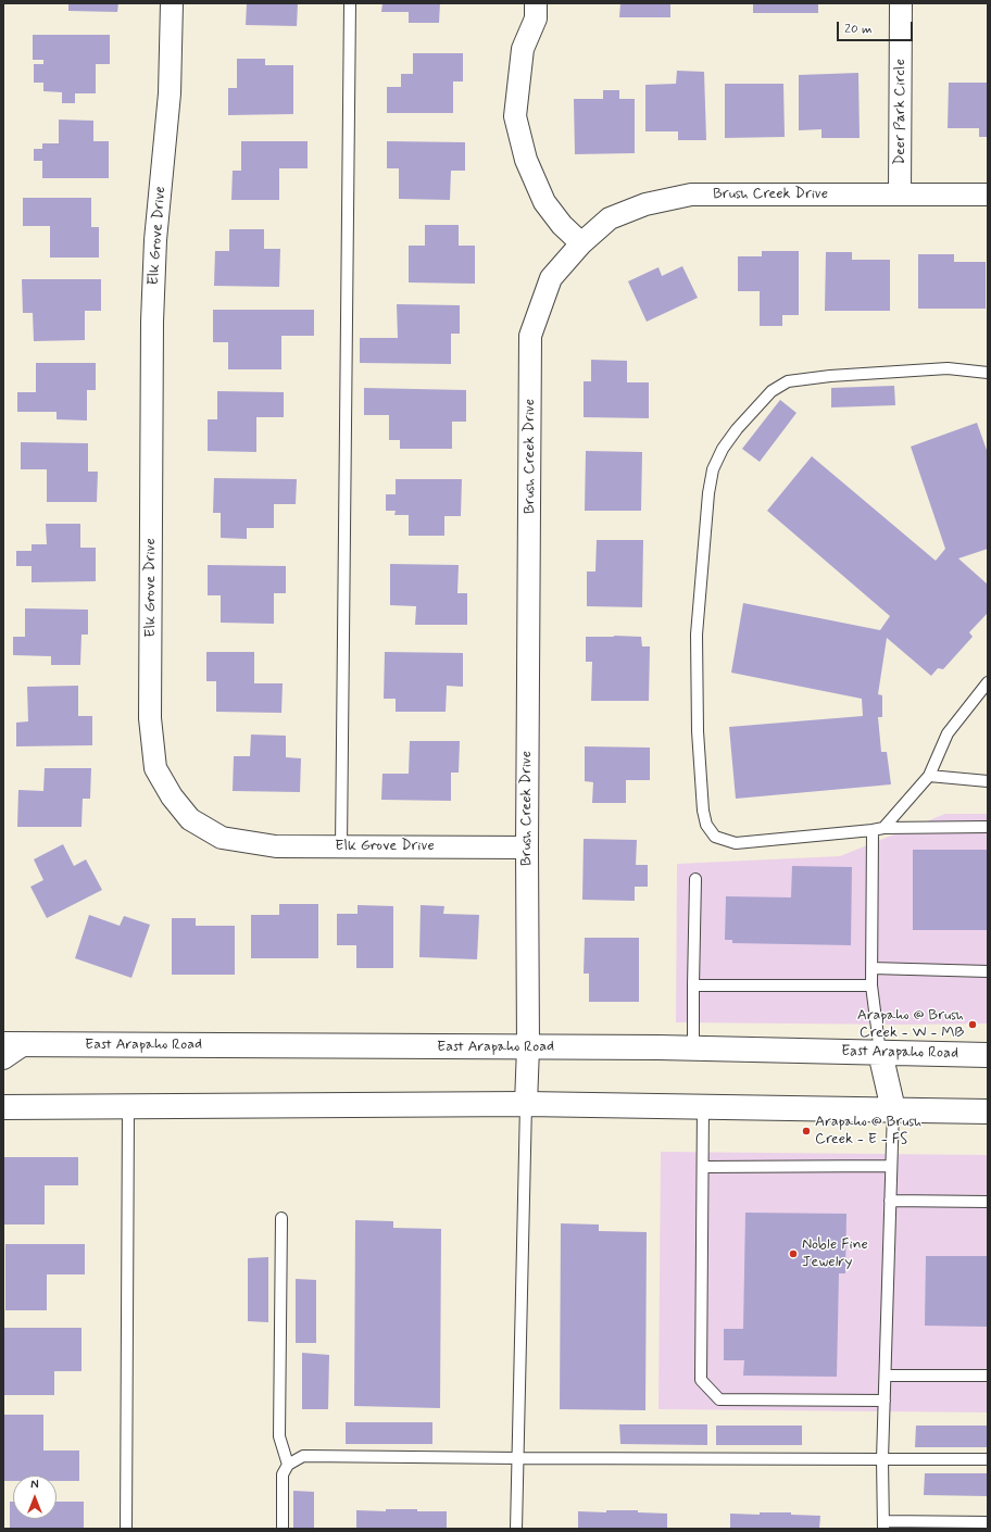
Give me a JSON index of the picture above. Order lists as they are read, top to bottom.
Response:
{
  "streets": {
    "main road": ["East Arapaho Road"],
    "street": ["Deer Park Circle", "Brush Creek Drive", "Elk Grove Drive"]
  },
  "crossings": [
    ["Deer Park Circle", "Brush Creek Drive"],
    ["Brush Creek Drive", "Elk Grove Drive"],
    ["Brush Creek Drive", "East Arapaho Road"]
  ],
  "places": ["Arapaho @ Brush Creek - W - MB", "Arapaho @ Brush Creek - E - FS", "Noble Fine Jewelry"],
  "scale_bar": "20 m",
  "north": "top"
}
